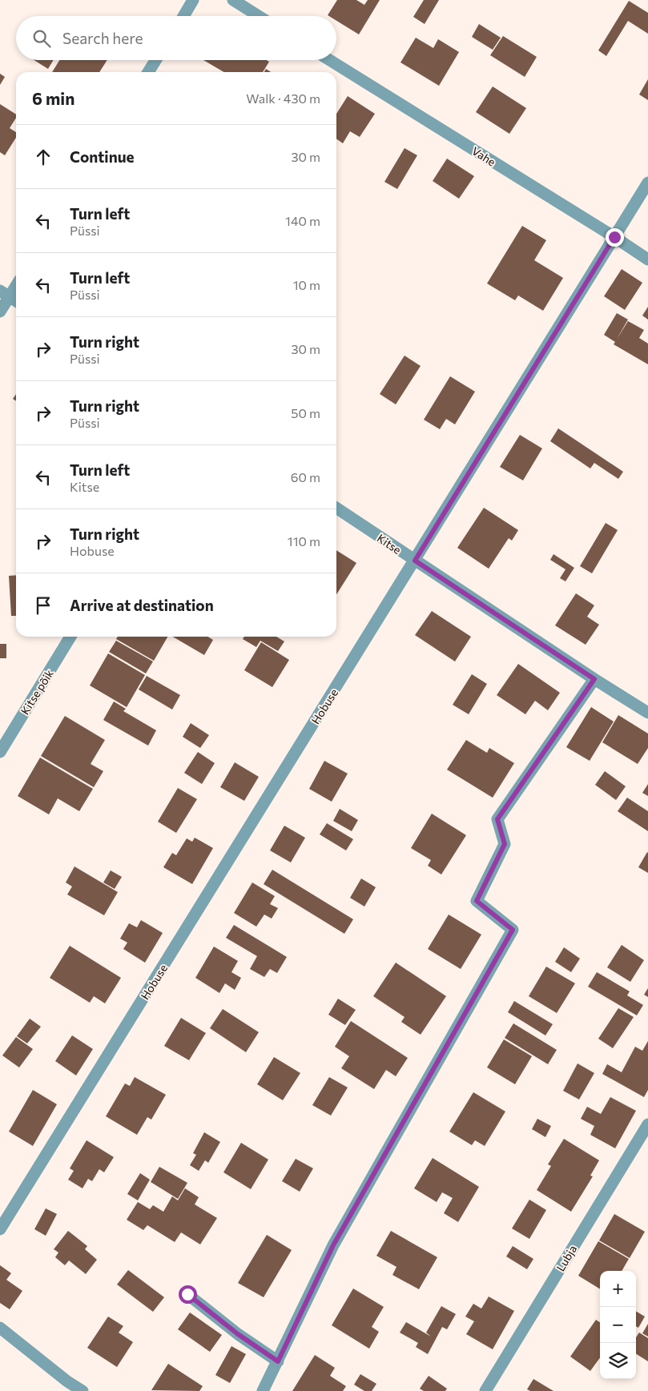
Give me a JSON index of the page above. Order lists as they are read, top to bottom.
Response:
{
  "streets": {
    "street": [
      "Vahe",
      "Kitse",
      "Kitse põik",
      "Hobuse",
      "Lubja"
    ]
  },
  "crossings": [
    ["Vahe", "Hobuse"],
    ["Kitse", "Hobuse"]
  ],
  "page": {
    "search": "Search here",
    "heading": ["6 min", "Walk · 430 m"],
    "list": [
      ["Continue", "30 m"],
      ["Turn left", "Püssi", "140 m"],
      ["Turn left", "Püssi", "10 m"],
      ["Turn right", "Püssi", "30 m"],
      ["Turn right", "Püssi", "50 m"],
      ["Turn left", "Kitse", "60 m"],
      ["Turn right", "Hobuse", "110 m"],
      "Arrive at destination"
    ],
    "map_buttons": ["+", "−"]
  }
}
